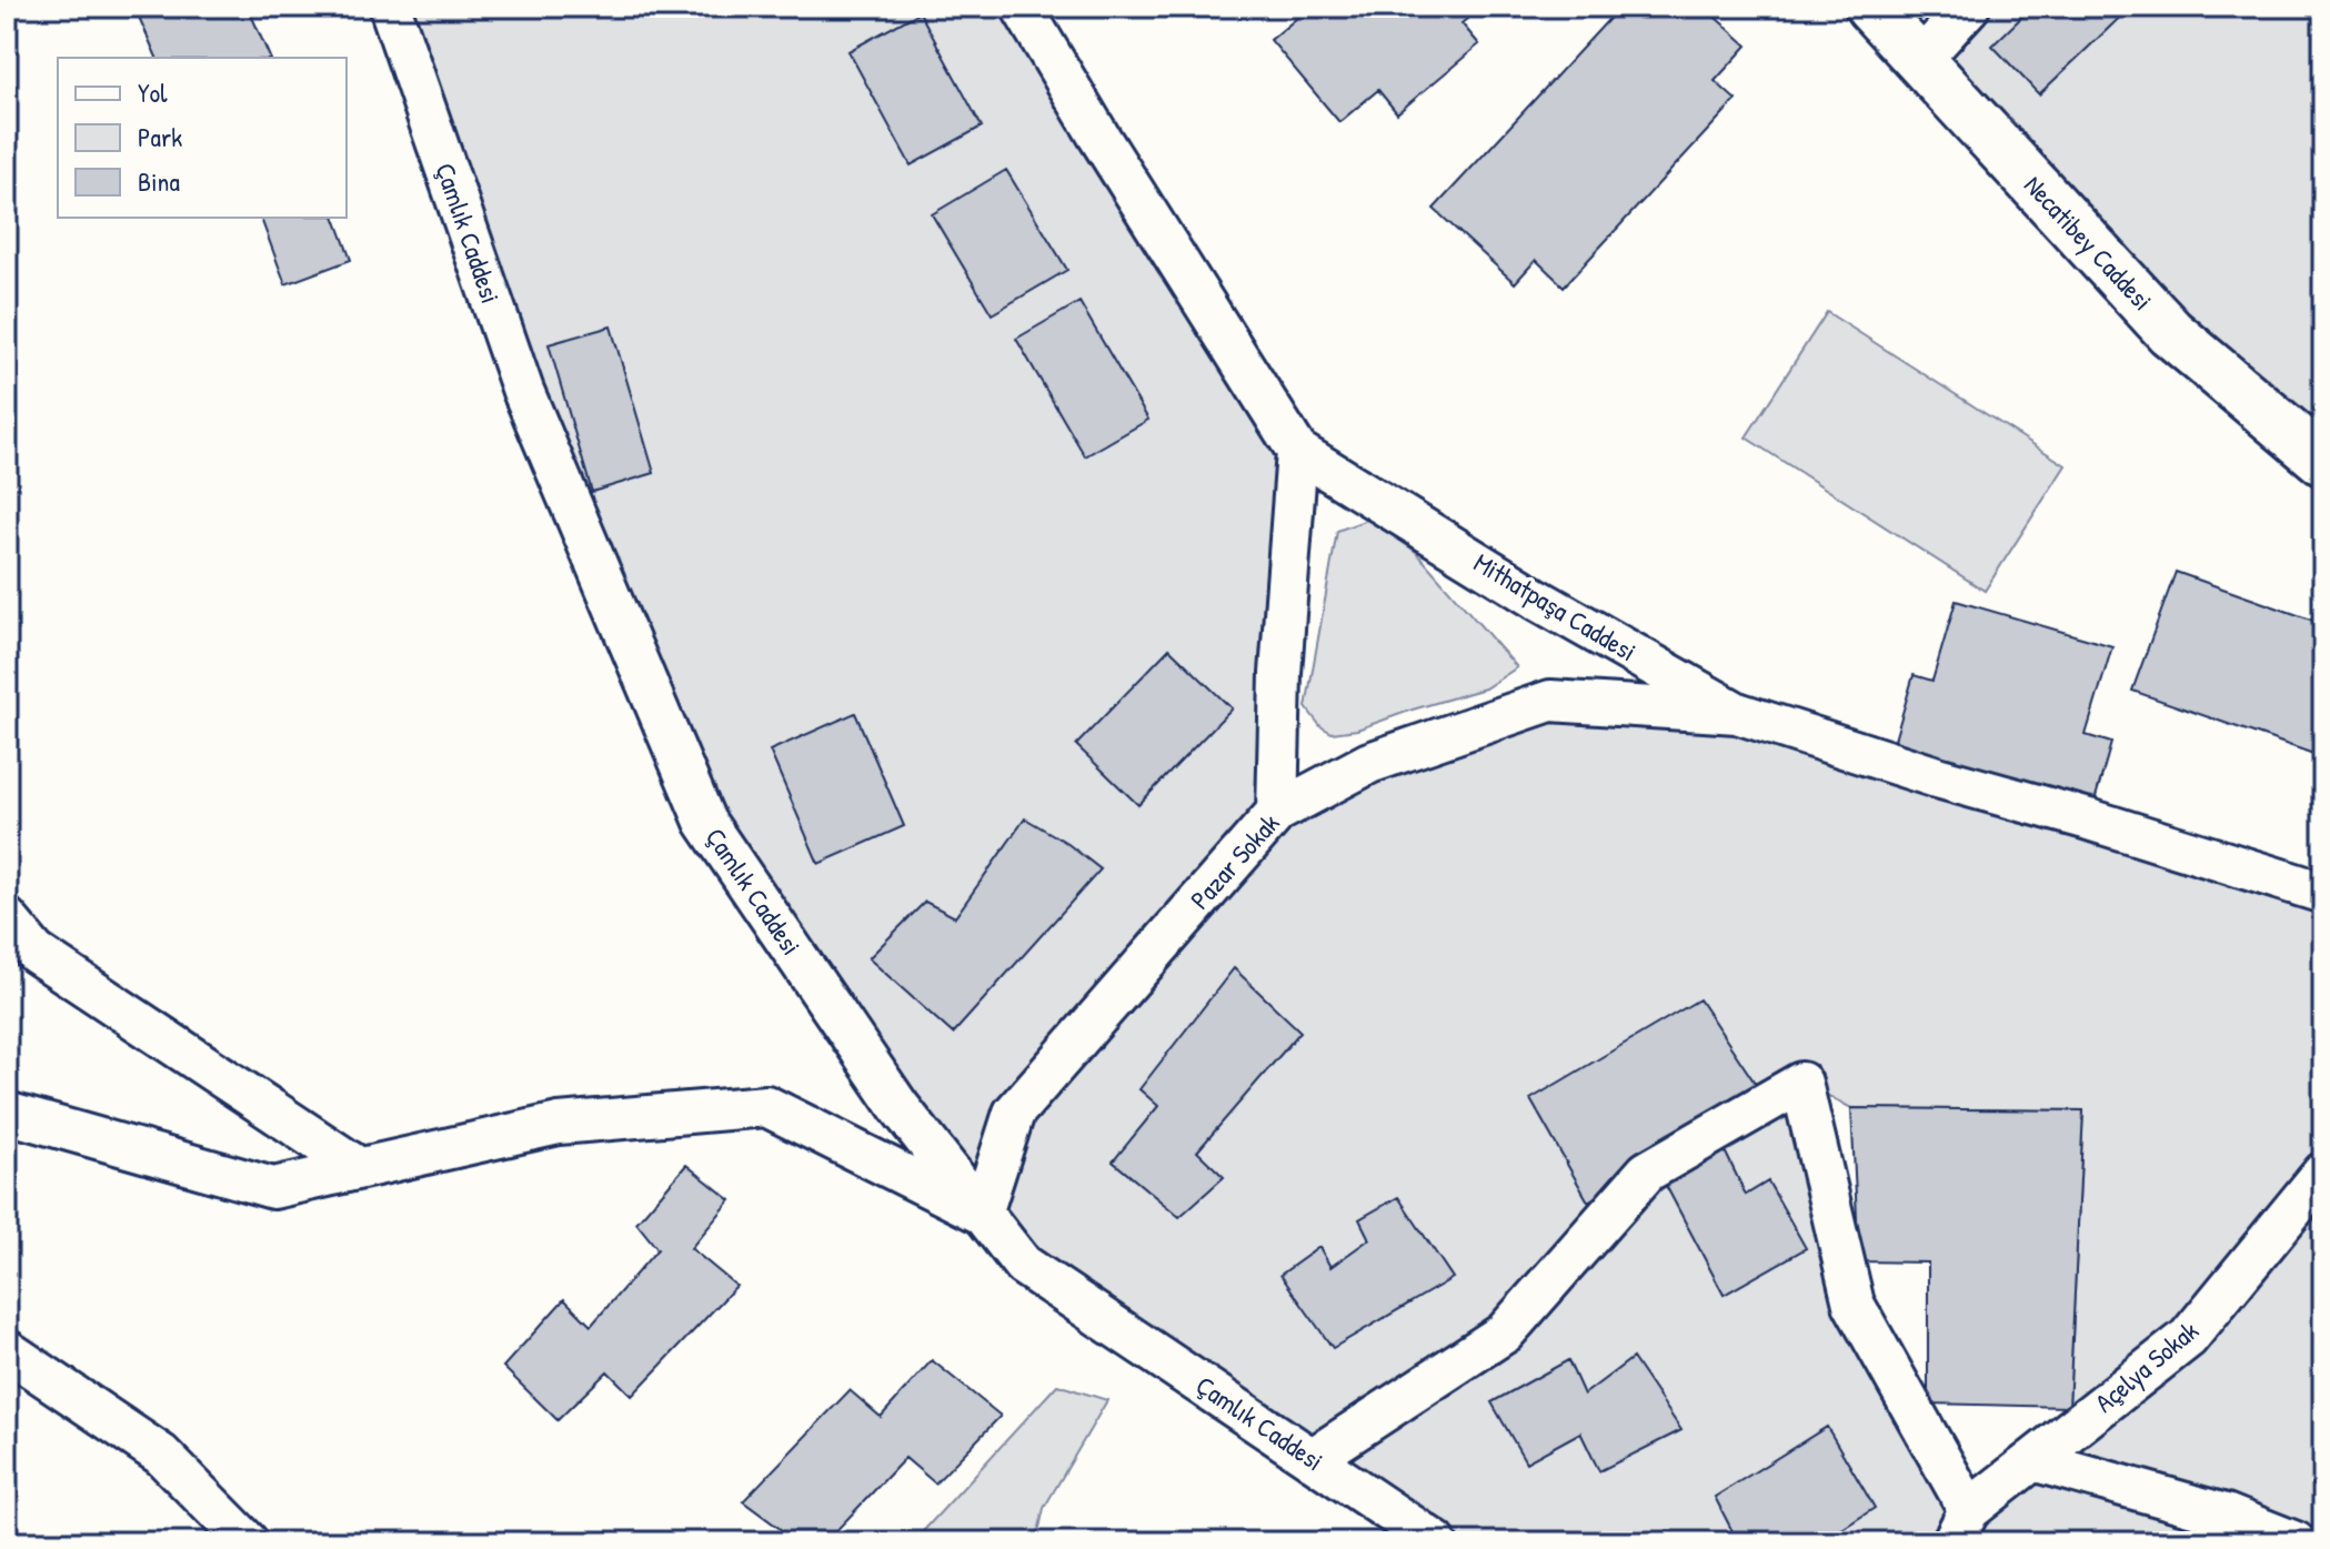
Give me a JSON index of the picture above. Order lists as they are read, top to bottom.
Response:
{
  "streets": {
    "street": [
      "Çamlık Caddesi",
      "Necatibey Caddesi",
      "Mithatpaşa Caddesi",
      "Pazar Sokak",
      "Açelya Sokak"
    ]
  },
  "crossings": [
    ["Çamlık Caddesi", "Pazar Sokak"],
    ["Mithatpaşa Caddesi", "Pazar Sokak"]
  ],
  "legend": ["Yol", "Park", "Bina"]
}
